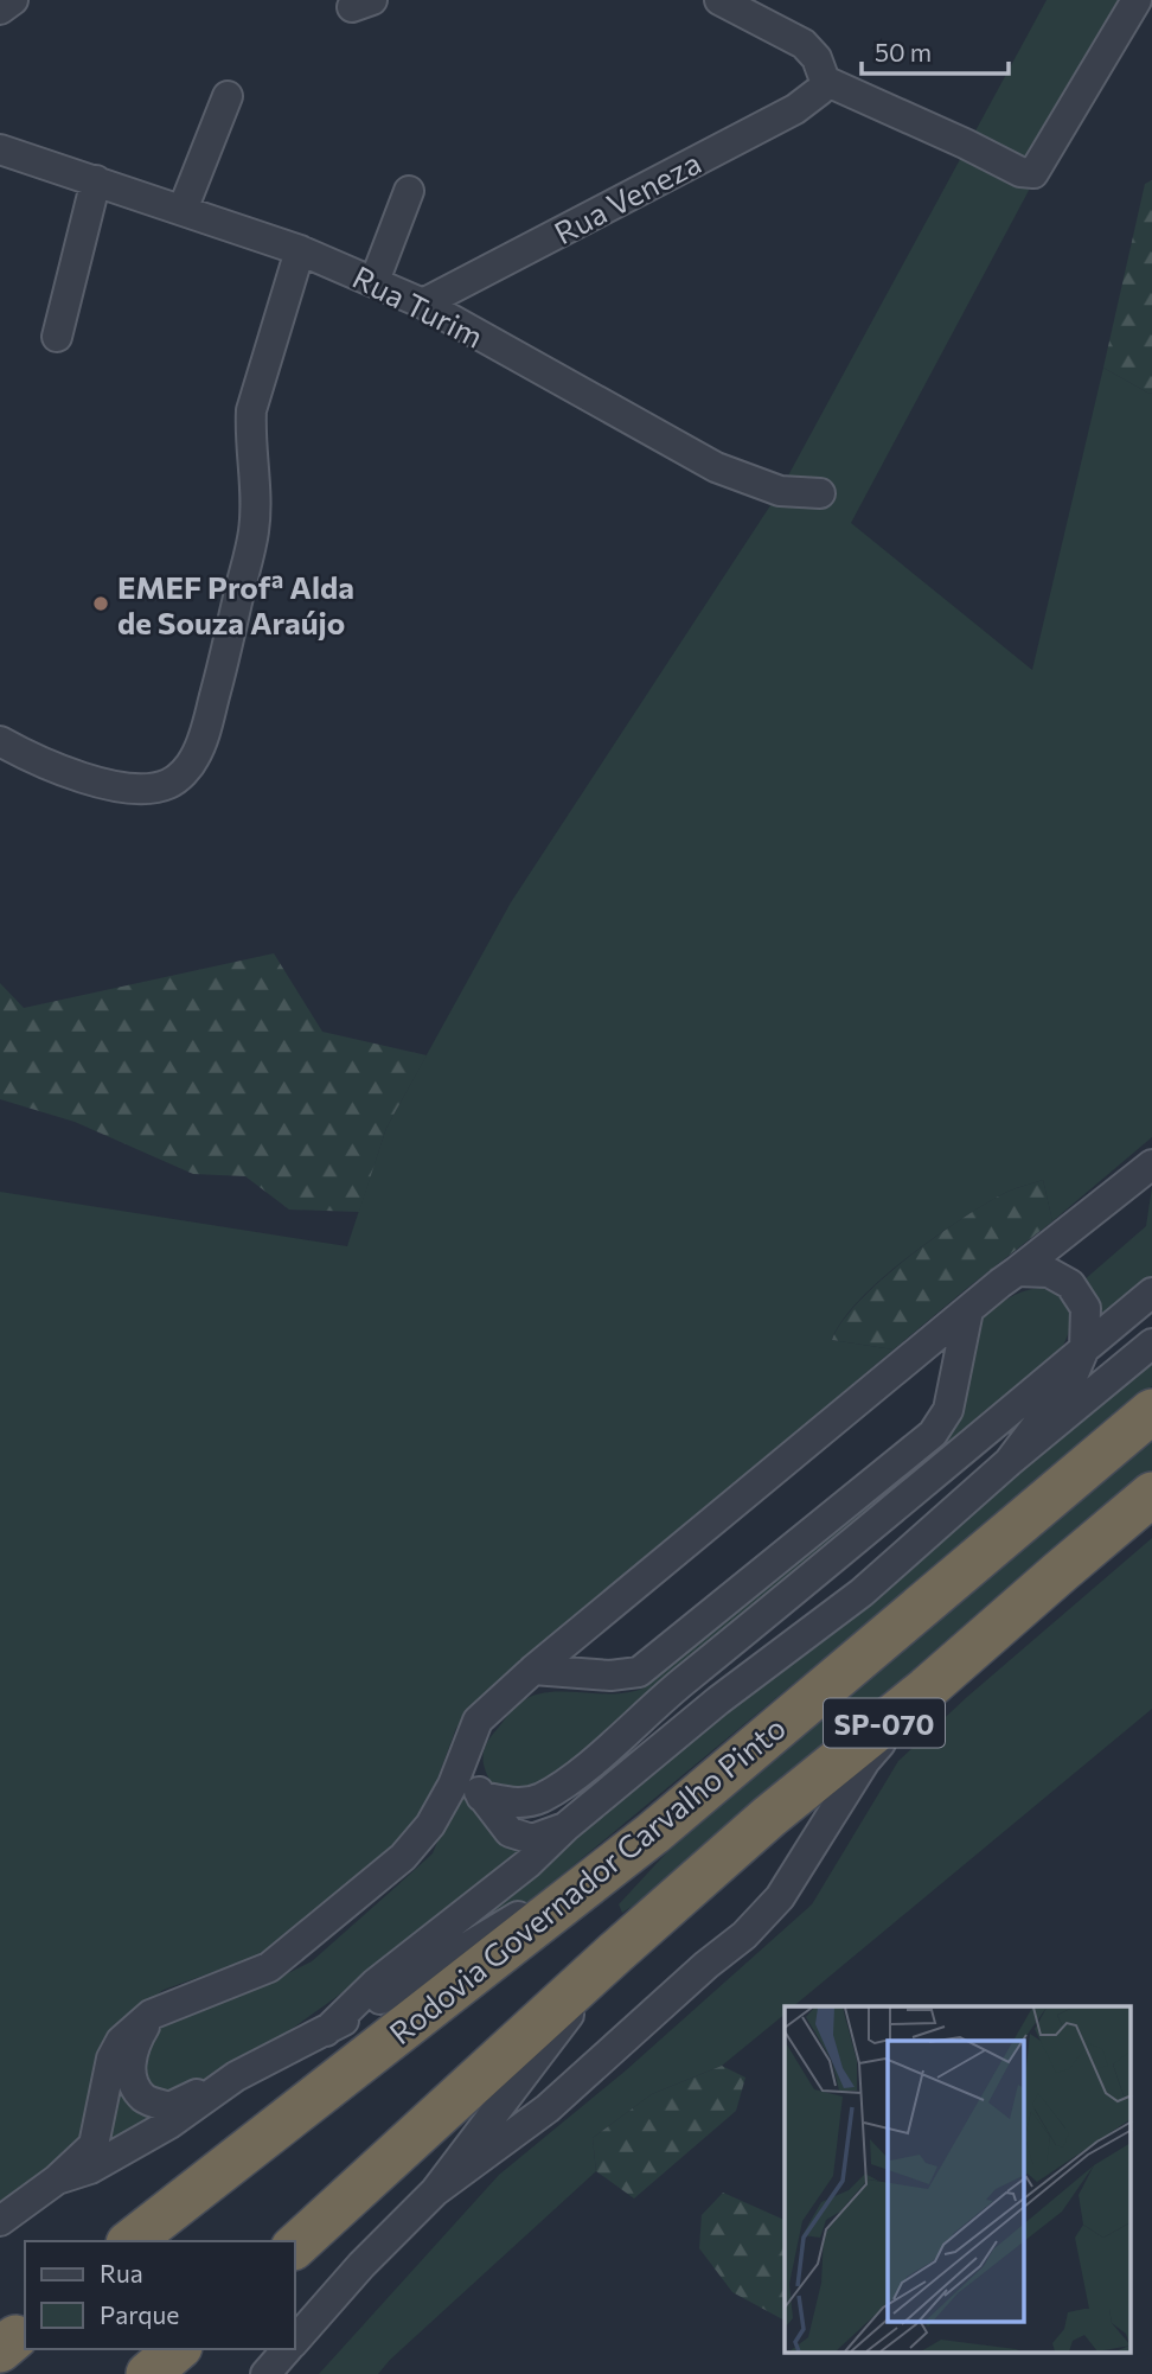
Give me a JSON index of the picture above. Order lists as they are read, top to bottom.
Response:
{
  "streets": {
    "highway": ["SP-070", "Rodovia Governador Carvalho Pinto"],
    "street": ["Rua Veneza", "Rua Turim"]
  },
  "crossings": [
    ["Rua Veneza", "Rua Turim"]
  ],
  "places": ["EMEF Profª Alda de Souza Araújo"],
  "legend": ["Rua", "Parque"],
  "scale_bar": "50 m"
}
